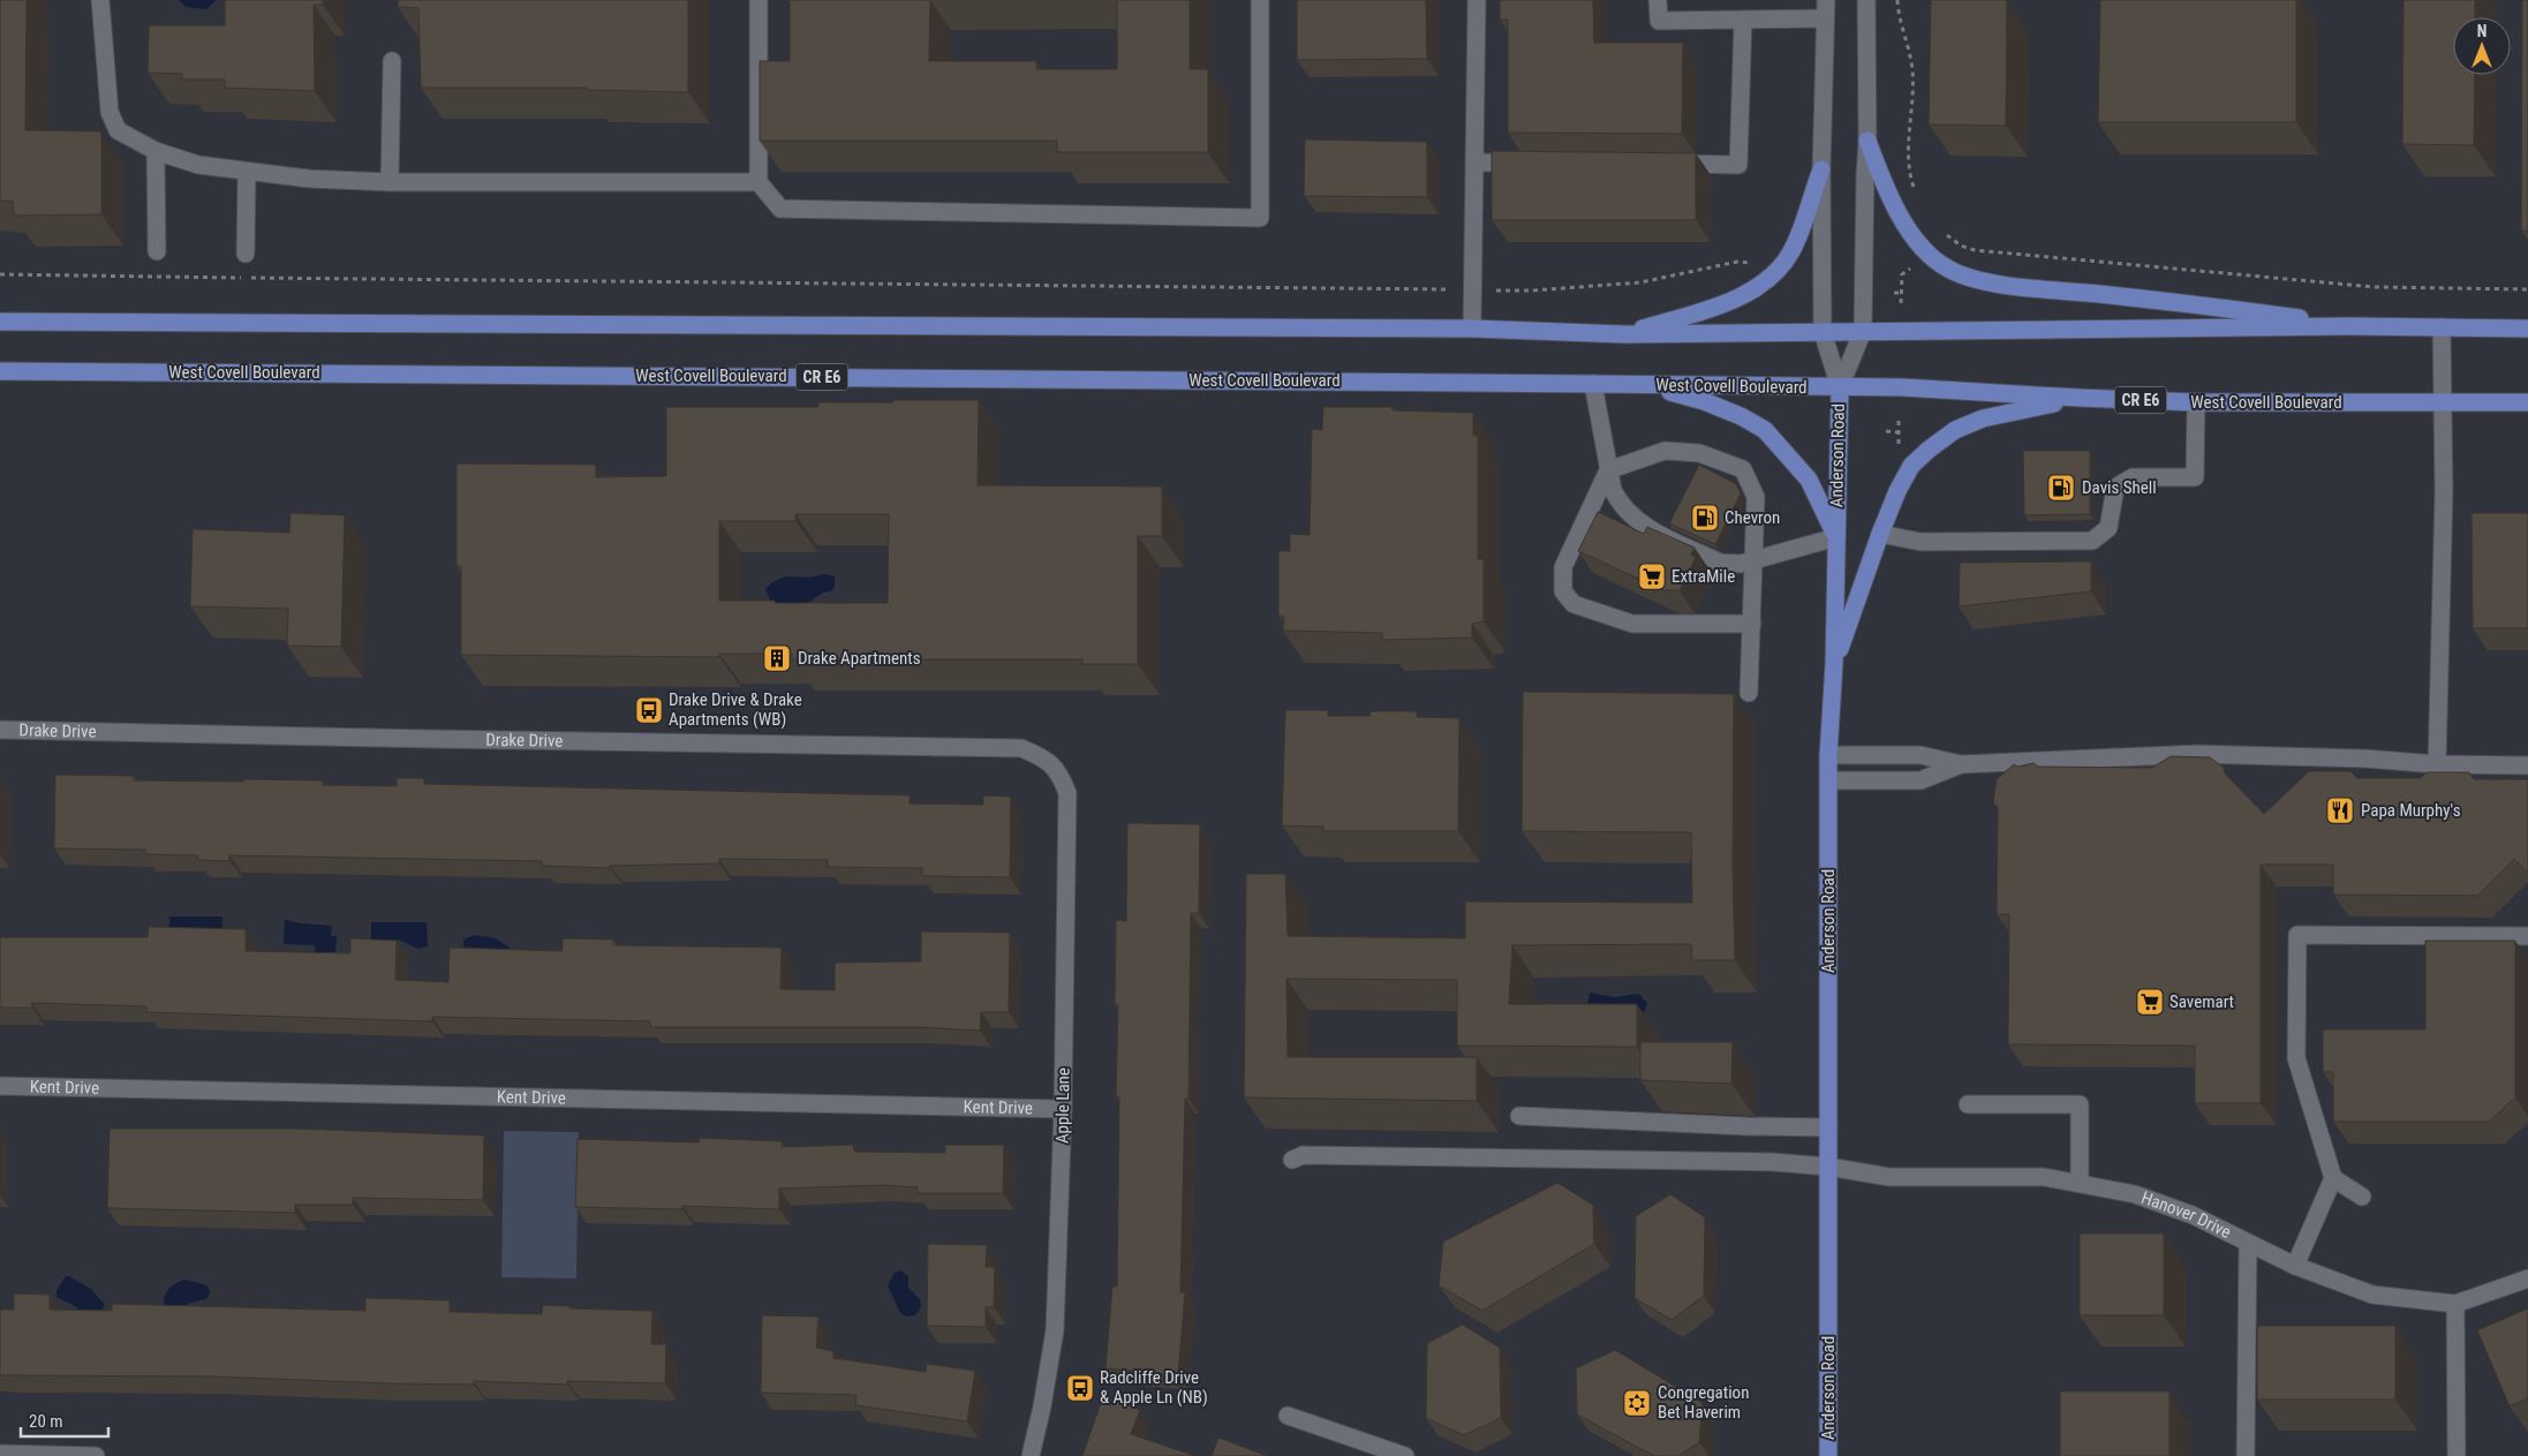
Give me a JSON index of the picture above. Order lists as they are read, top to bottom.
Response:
{
  "streets": {
    "main road": ["West Covell Boulevard", "CR E6", "Anderson Road"],
    "street": [
      "Drake Drive",
      "Kent Drive",
      "Apple Lane",
      "Hanover Drive"
    ]
  },
  "crossings": [
    ["West Covell Boulevard", "Anderson Road"],
    ["Anderson Road", "Hanover Drive"],
    ["Drake Drive", "Apple Lane"],
    ["Kent Drive", "Apple Lane"]
  ],
  "places": {
    "fuel station": ["Davis Shell", "Chevron"],
    "supermarket": ["ExtraMile", "Savemart"],
    "building": ["Drake Apartments"],
    "bus stop": ["Drake Drive & Drake Apartments (WB)", "Radcliffe Drive & Apple Ln (NB)"],
    "restaurant": ["Papa Murphy's"],
    "synagogue": ["Congregation Bet Haverim"]
  },
  "scale_bar": "20 m",
  "north": "top"
}
